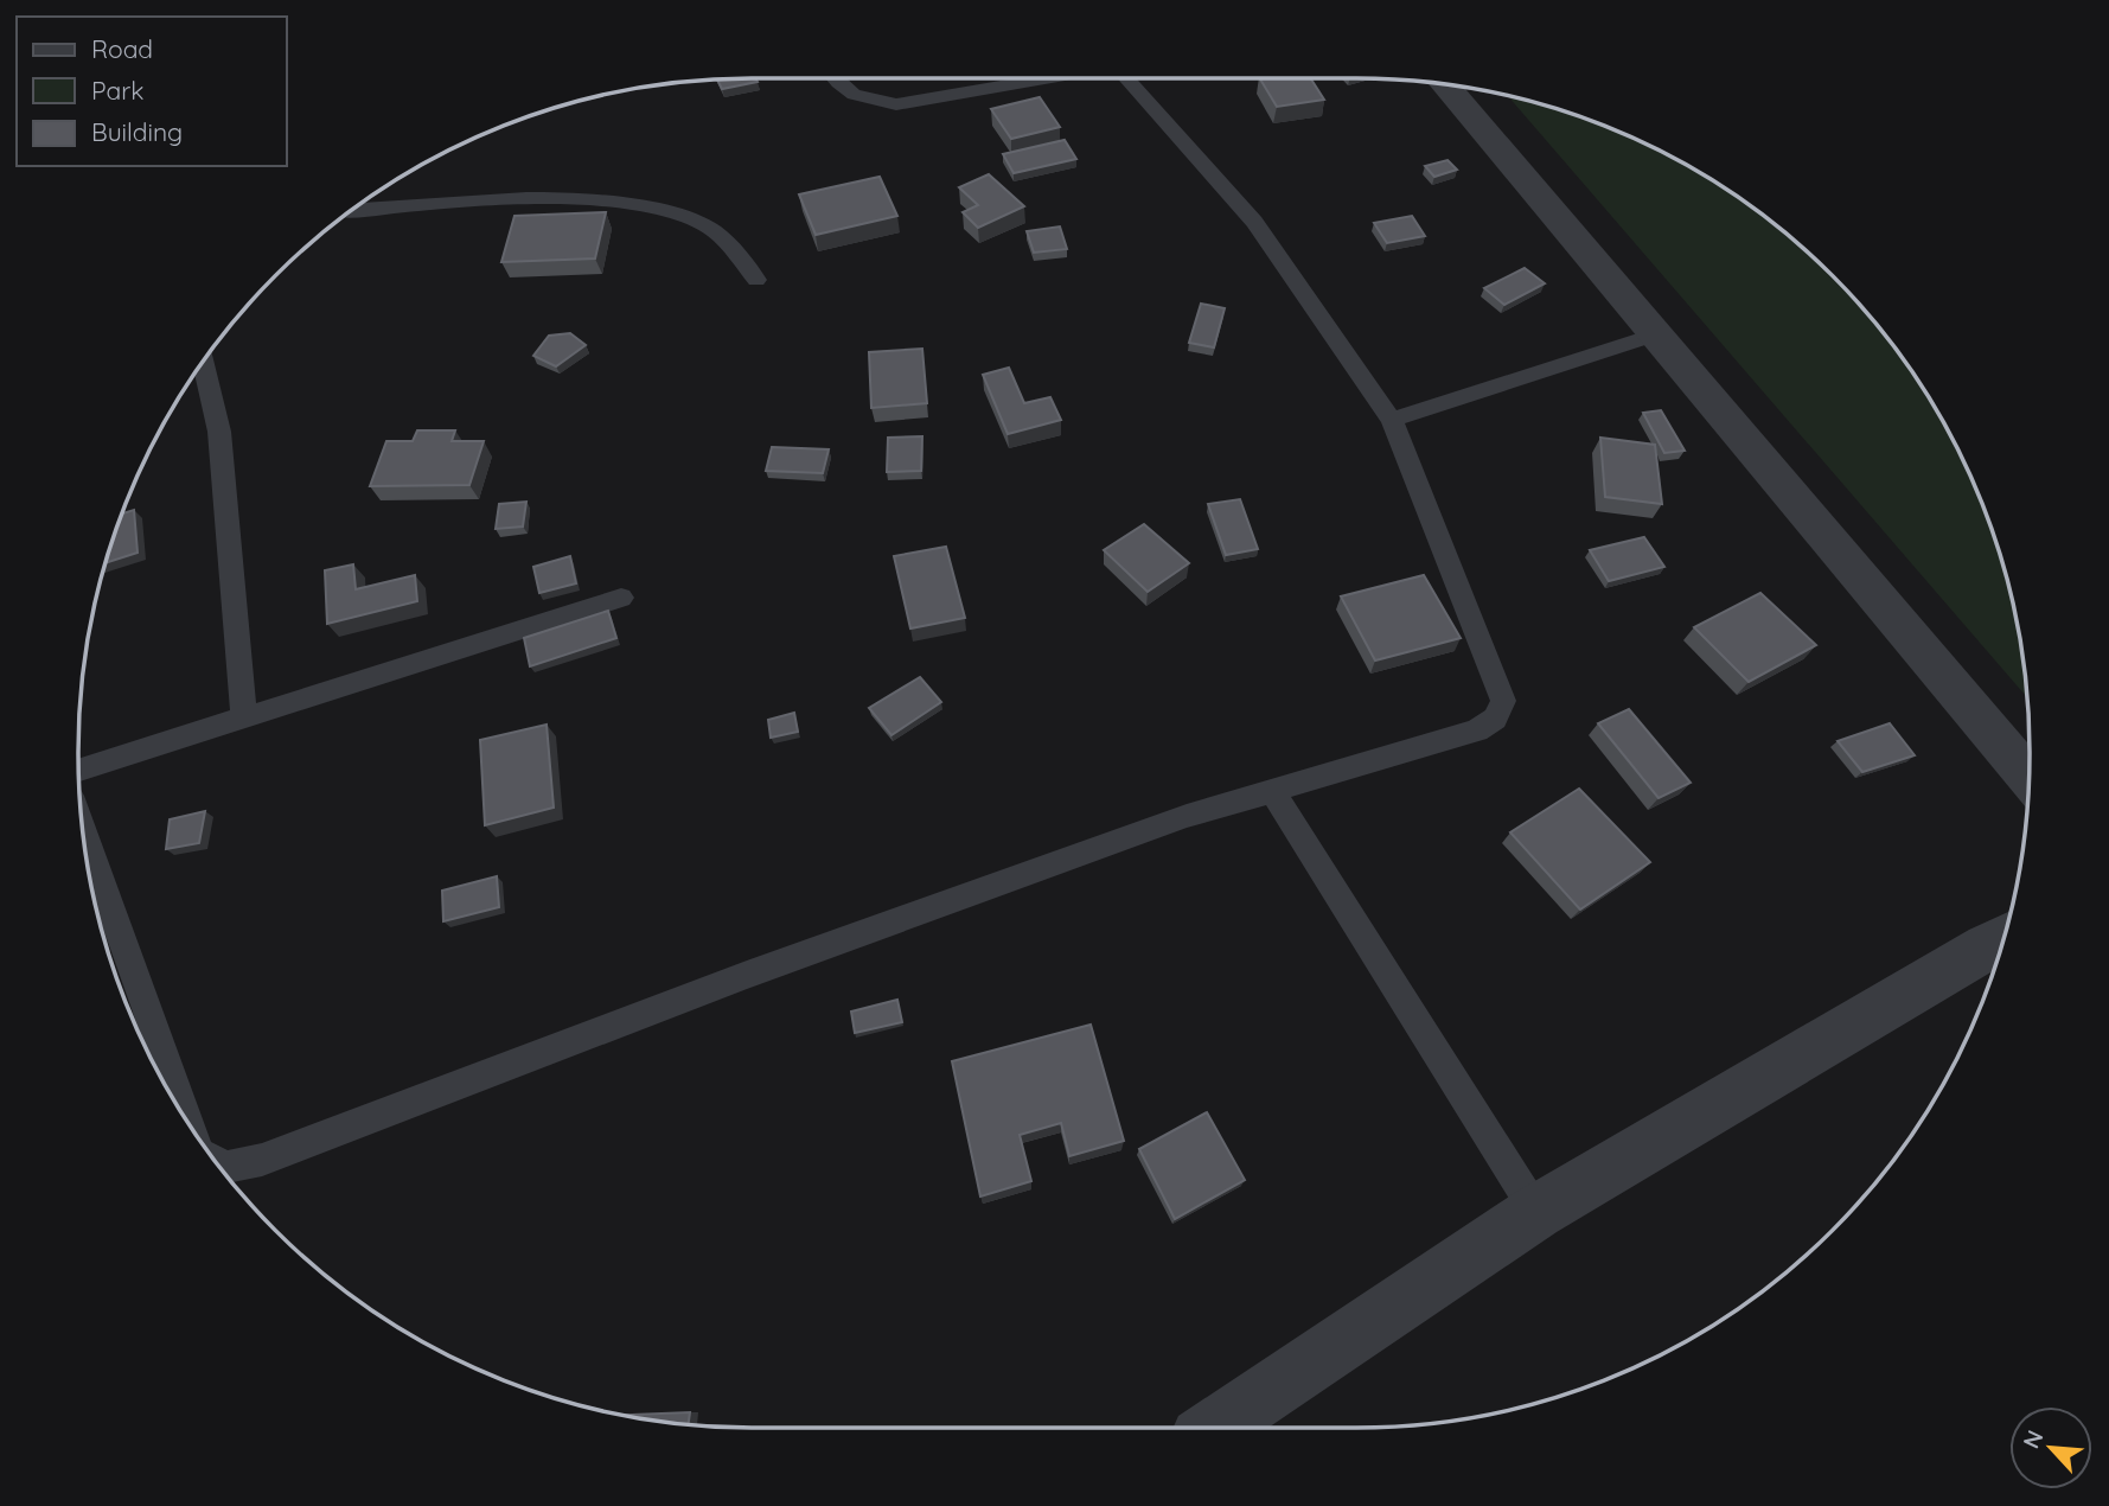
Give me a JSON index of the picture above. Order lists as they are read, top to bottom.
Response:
{
  "legend": ["Road", "Park", "Building"],
  "north": "top left"
}
